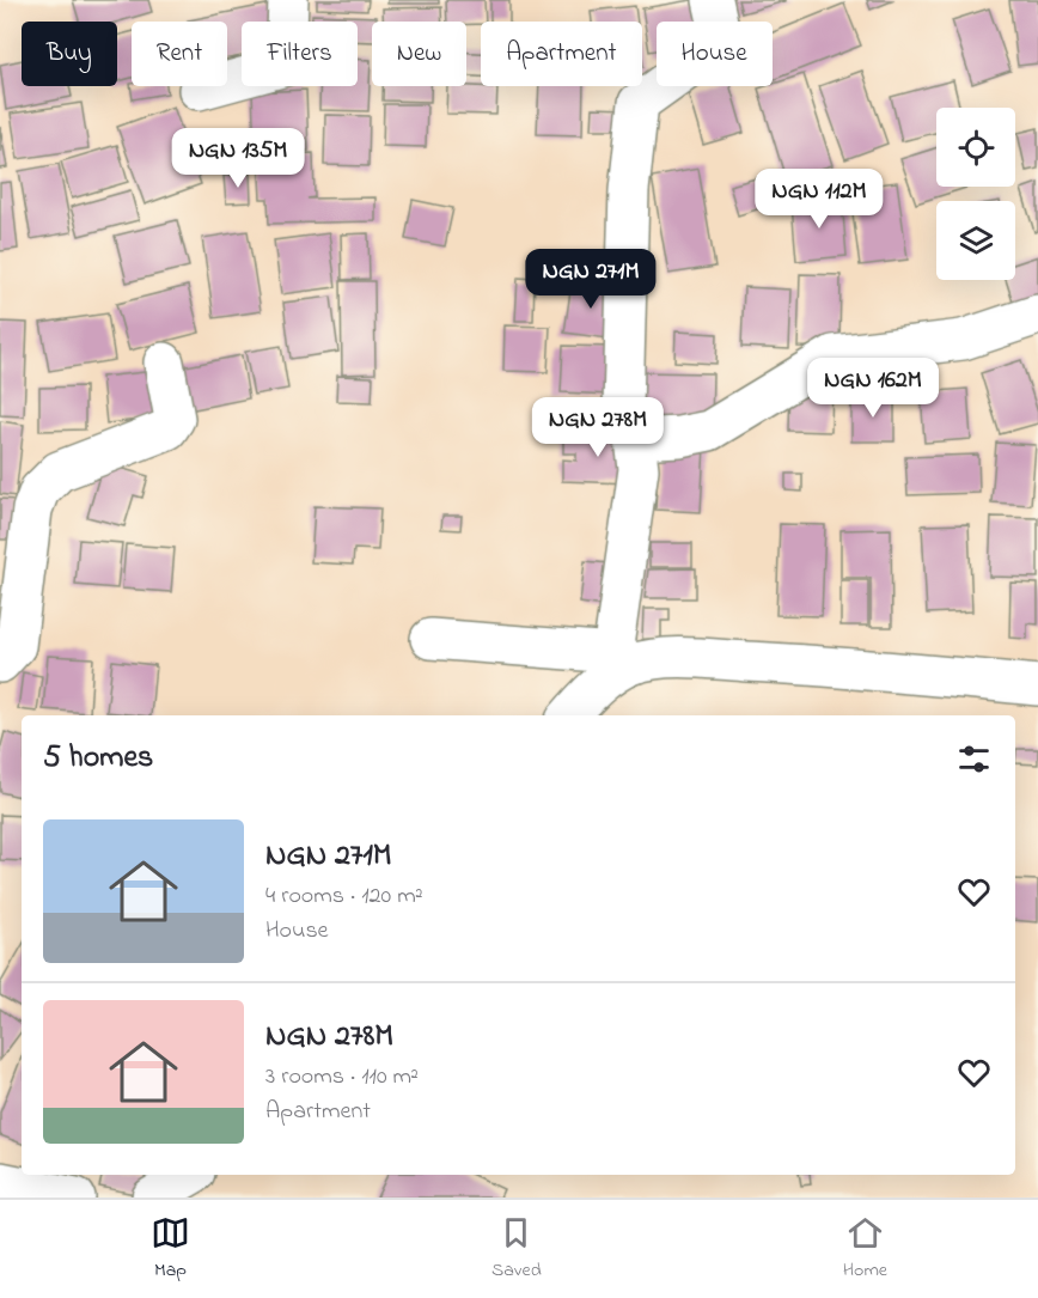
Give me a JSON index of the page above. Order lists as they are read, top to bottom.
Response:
{
  "page": {
    "chip": [
      "Buy",
      "Rent",
      "Filters",
      "New",
      "Apartment",
      "House"
    ],
    "price": [
      "NGN 135M",
      "NGN 112M",
      "NGN 271M",
      "NGN 162M",
      "NGN 278M"
    ],
    "heading": "5 homes",
    "list": [
      {
        "name": "NGN 271M",
        "note": "4 rooms · 120 m² · House"
      },
      {
        "name": "NGN 278M",
        "note": "3 rooms · 110 m² · Apartment"
      }
    ],
    "tabs": ["Map", "Saved", "Home"]
  }
}
